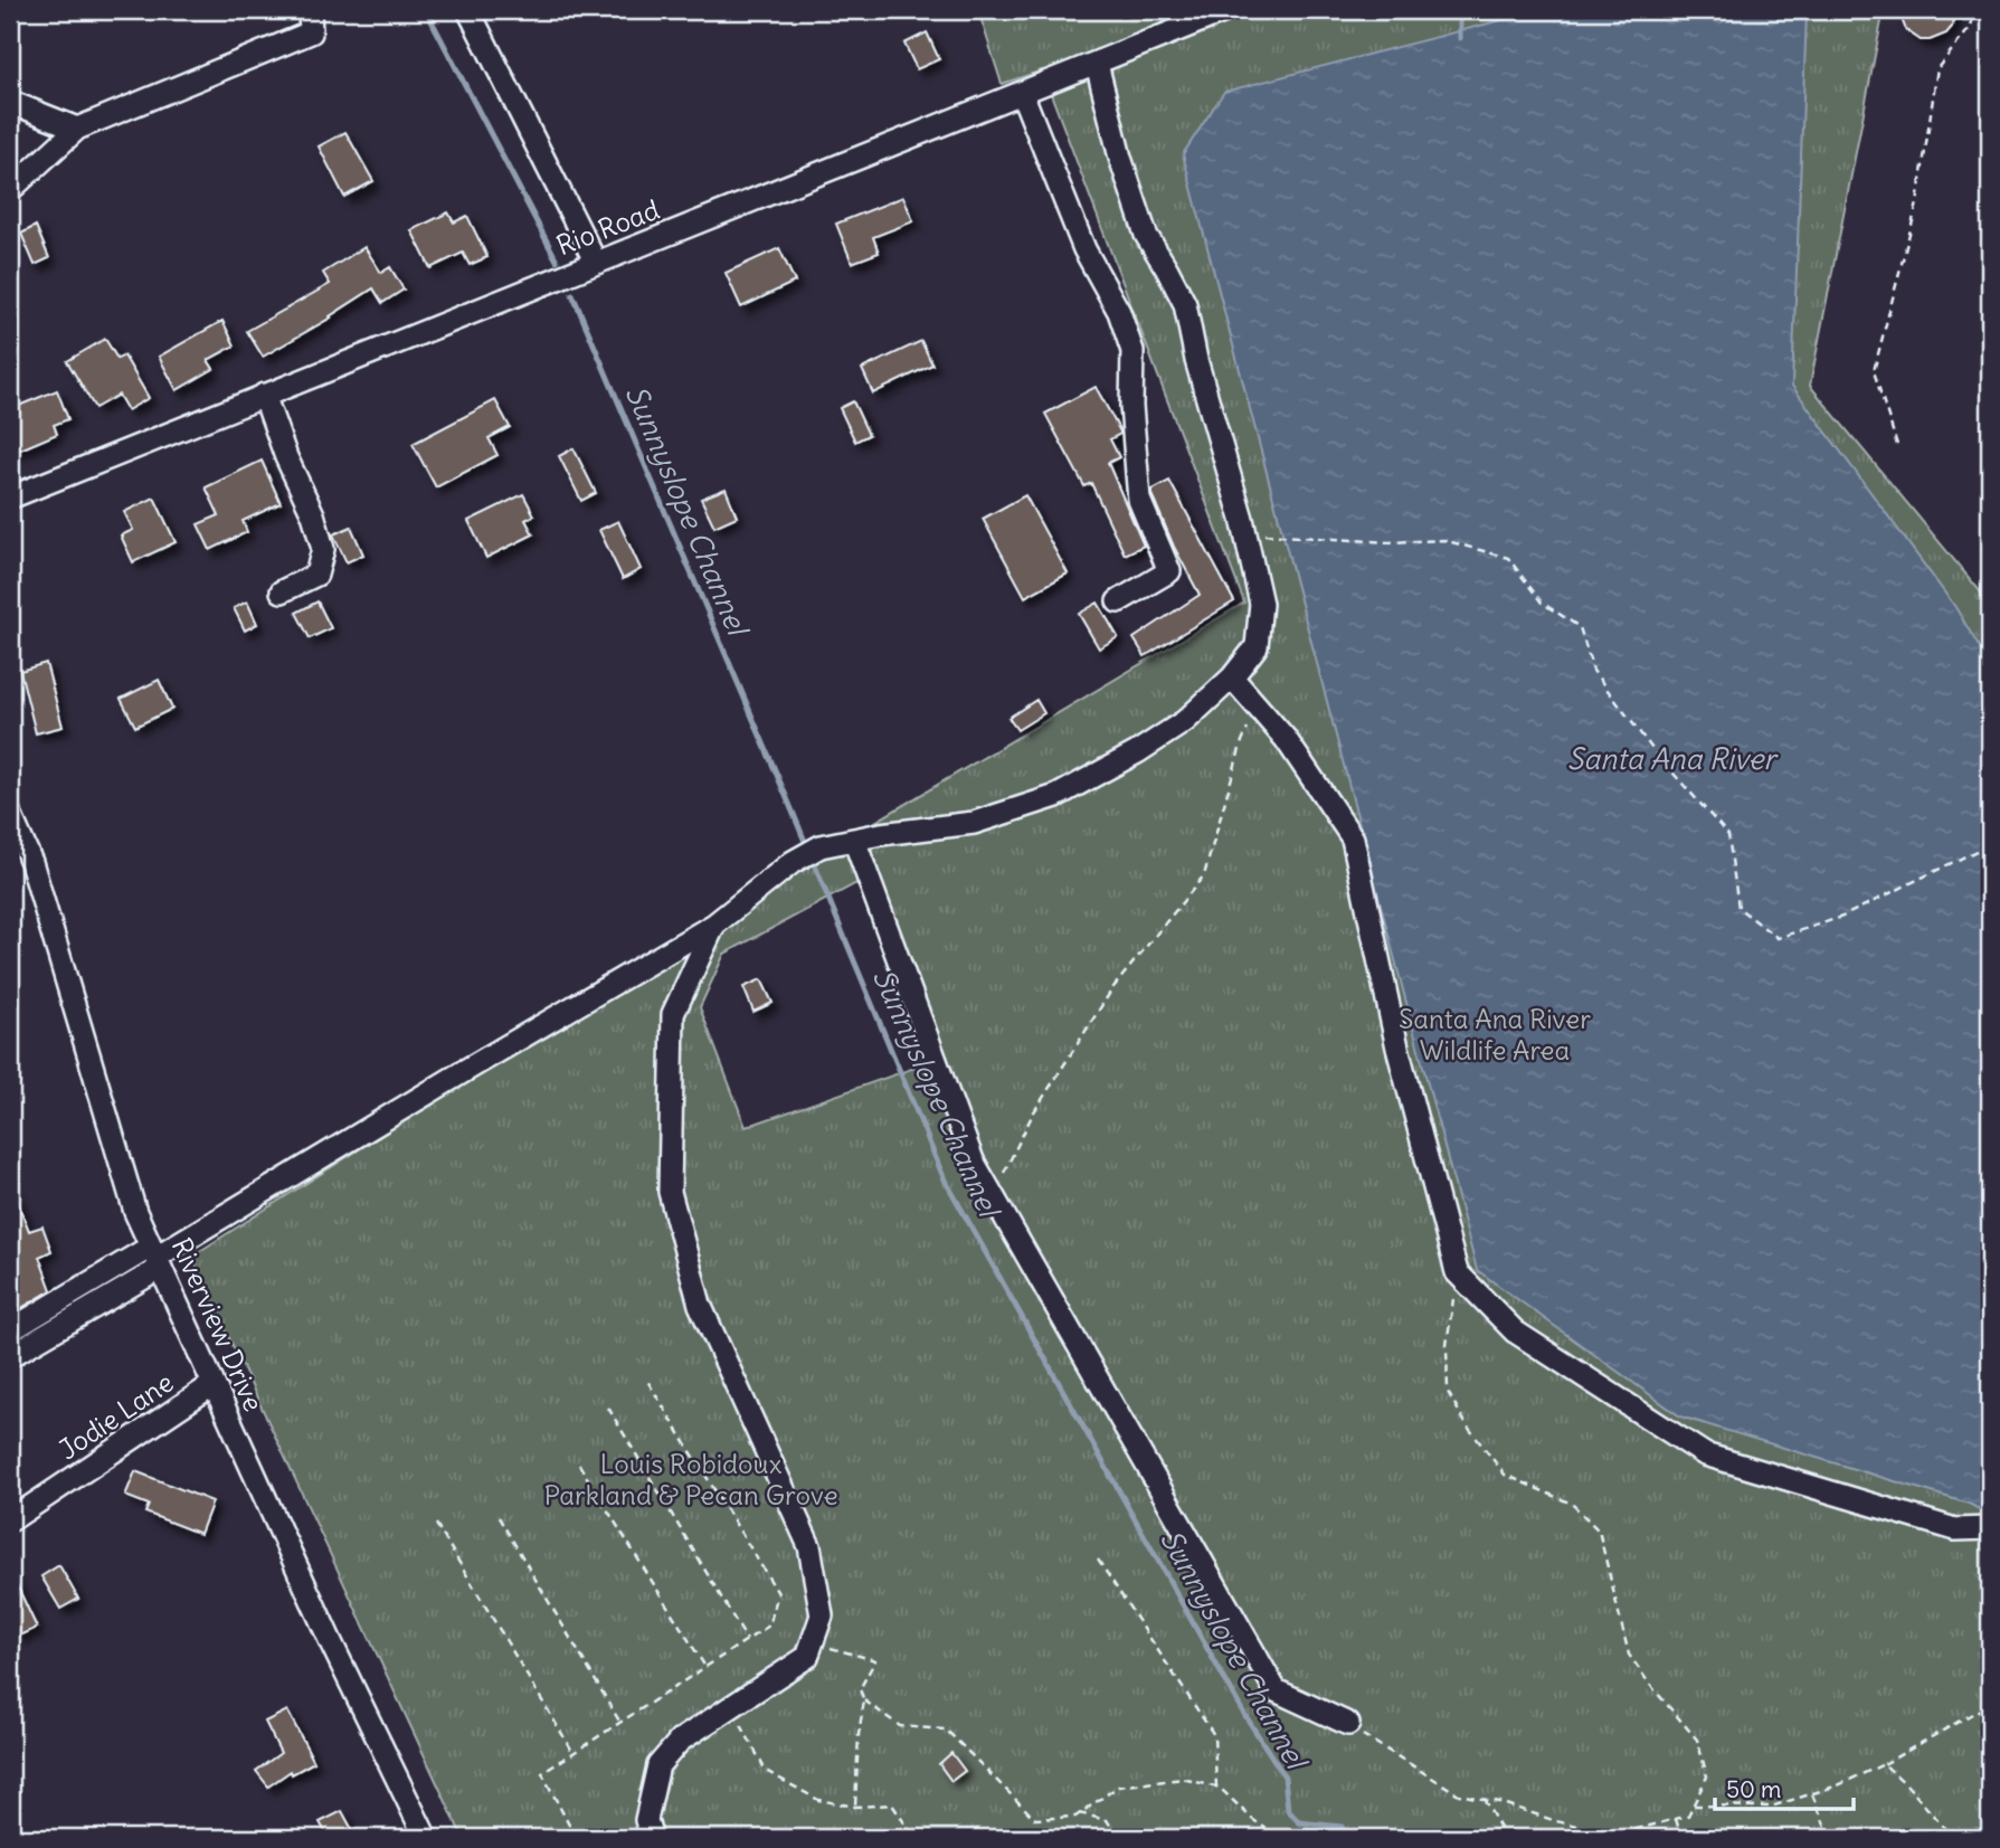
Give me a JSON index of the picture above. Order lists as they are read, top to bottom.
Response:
{
  "streets": {
    "street": ["Rio Road", "Riverview Drive", "Jodie Lane"]
  },
  "crossings": [
    ["Riverview Drive", "Jodie Lane"]
  ],
  "water": ["Sunnyslope Channel", "Santa Ana River"],
  "parks": ["Santa Ana River Wildlife Area", "Louis Robidoux Parkland & Pecan Grove"],
  "scale_bar": "50 m"
}
